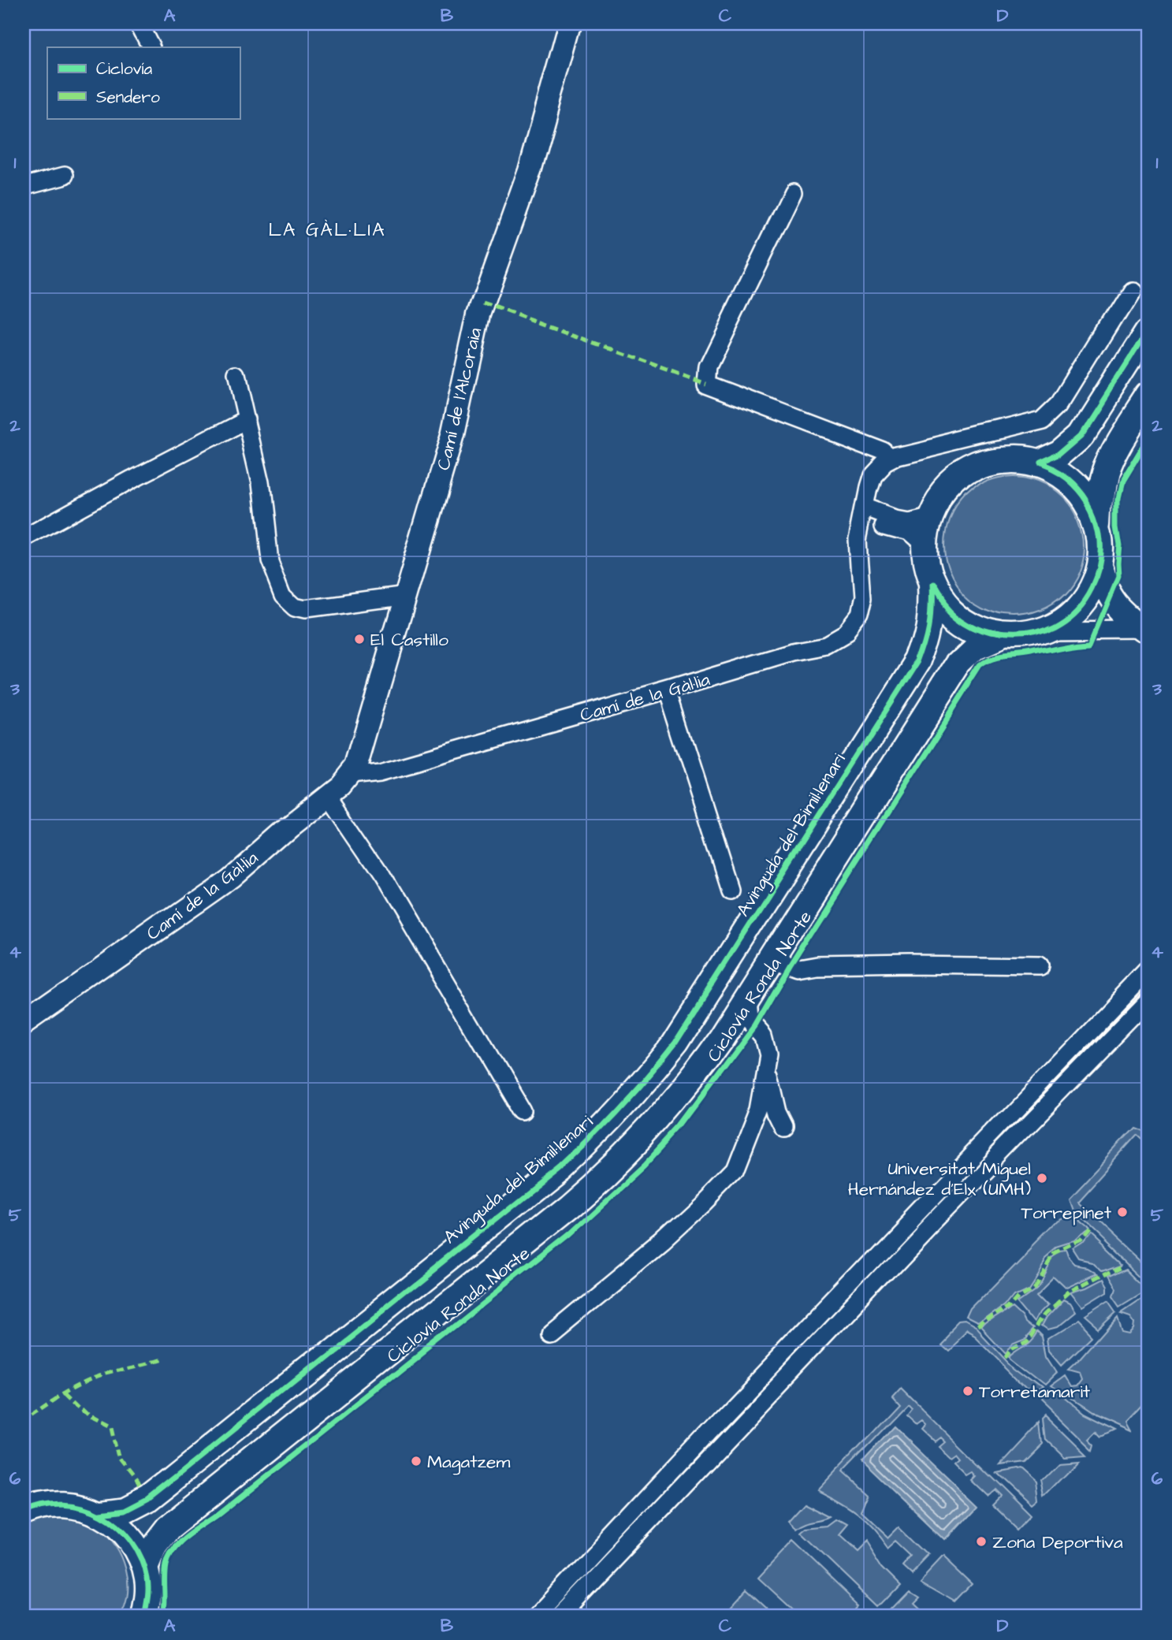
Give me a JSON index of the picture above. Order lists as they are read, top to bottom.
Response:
{
  "streets": {
    "main road": ["Avinguda del Bimil·lenari"],
    "street": ["Camí de l'Alcoraia", "Camí de la Gàl·lia"],
    "cycle path": ["Ciclovía Ronda Norte"]
  },
  "crossings": [
    ["Camí de l'Alcoraia", "Camí de la Gàl·lia"]
  ],
  "districts": ["LA GÀL·LIA"],
  "places": [
    "El Castillo",
    "Universitat Miguel Hernández d'Elx (UMH)",
    "Torrepinet",
    "Torretamarit",
    "Magatzem",
    "Zona Deportiva"
  ],
  "legend": ["Ciclovía", "Sendero"],
  "grid": {
    "columns": [
      "A",
      "B",
      "C",
      "D"
    ],
    "rows": [
      "1",
      "2",
      "3",
      "4",
      "5",
      "6"
    ]
  }
}
